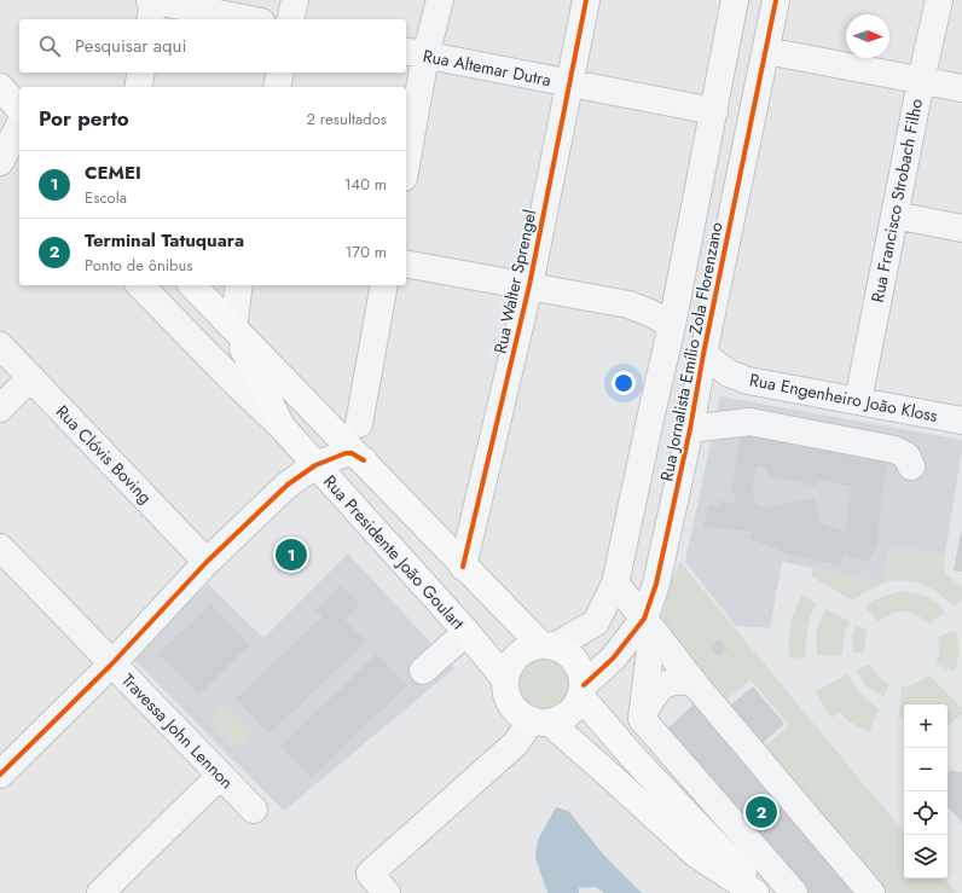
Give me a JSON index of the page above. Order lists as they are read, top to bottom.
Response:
{
  "streets": {
    "main road": ["Rua Presidente João Goulart"],
    "street": [
      "Rua Altemar Dutra",
      "Rua Francisco Strobach Filho",
      "Rua Walter Sprengel",
      "Rua Jornalista Emílio Zola Florenzano",
      "Rua Engenheiro João Kloss",
      "Rua Clóvis Boving",
      "Travessa John Lennon"
    ]
  },
  "crossings": [
    ["Rua Altemar Dutra", "Rua Walter Sprengel"],
    ["Rua Altemar Dutra", "Rua Jornalista Emílio Zola Florenzano"],
    ["Rua Francisco Strobach Filho", "Rua Engenheiro João Kloss"],
    ["Rua Walter Sprengel", "Rua Presidente João Goulart"],
    ["Rua Jornalista Emílio Zola Florenzano", "Rua Engenheiro João Kloss"],
    ["Rua Jornalista Emílio Zola Florenzano", "Rua Presidente João Goulart"]
  ],
  "north": "right",
  "page": {
    "search": "Pesquisar aqui",
    "heading": ["Por perto", "2 resultados"],
    "list": [
      {
        "mark": "1",
        "name": "CEMEI",
        "note": "Escola",
        "value": "140 m"
      },
      {
        "mark": "2",
        "name": "Terminal Tatuquara",
        "note": "Ponto de ônibus",
        "value": "170 m"
      }
    ],
    "pins": ["1", "2"],
    "map_buttons": ["+", "−"]
  }
}
